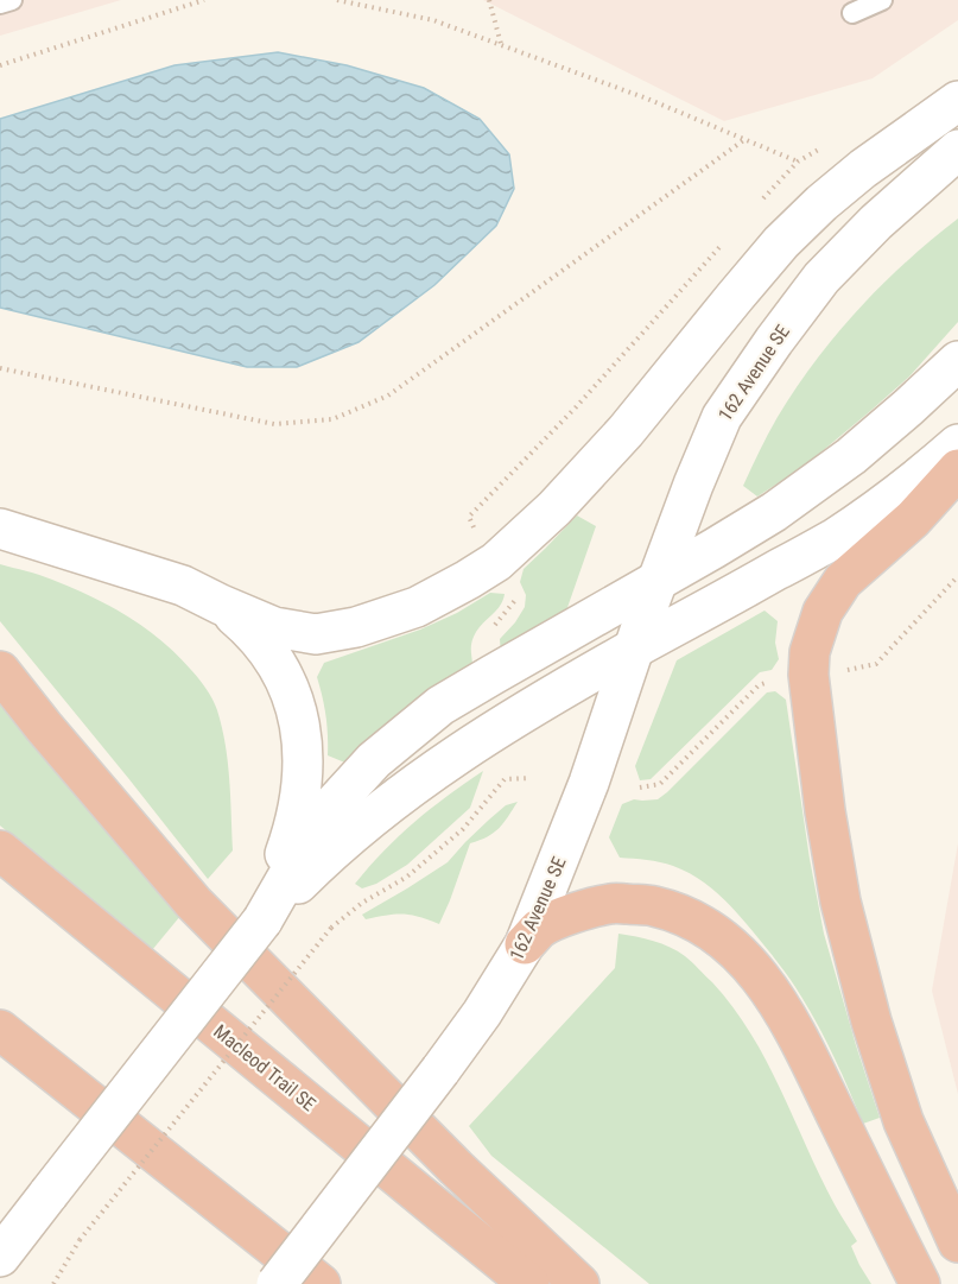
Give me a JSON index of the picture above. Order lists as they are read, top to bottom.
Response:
{
  "streets": {
    "highway": ["Macleod Trail SE"],
    "main road": ["162 Avenue SE"]
  }
}
